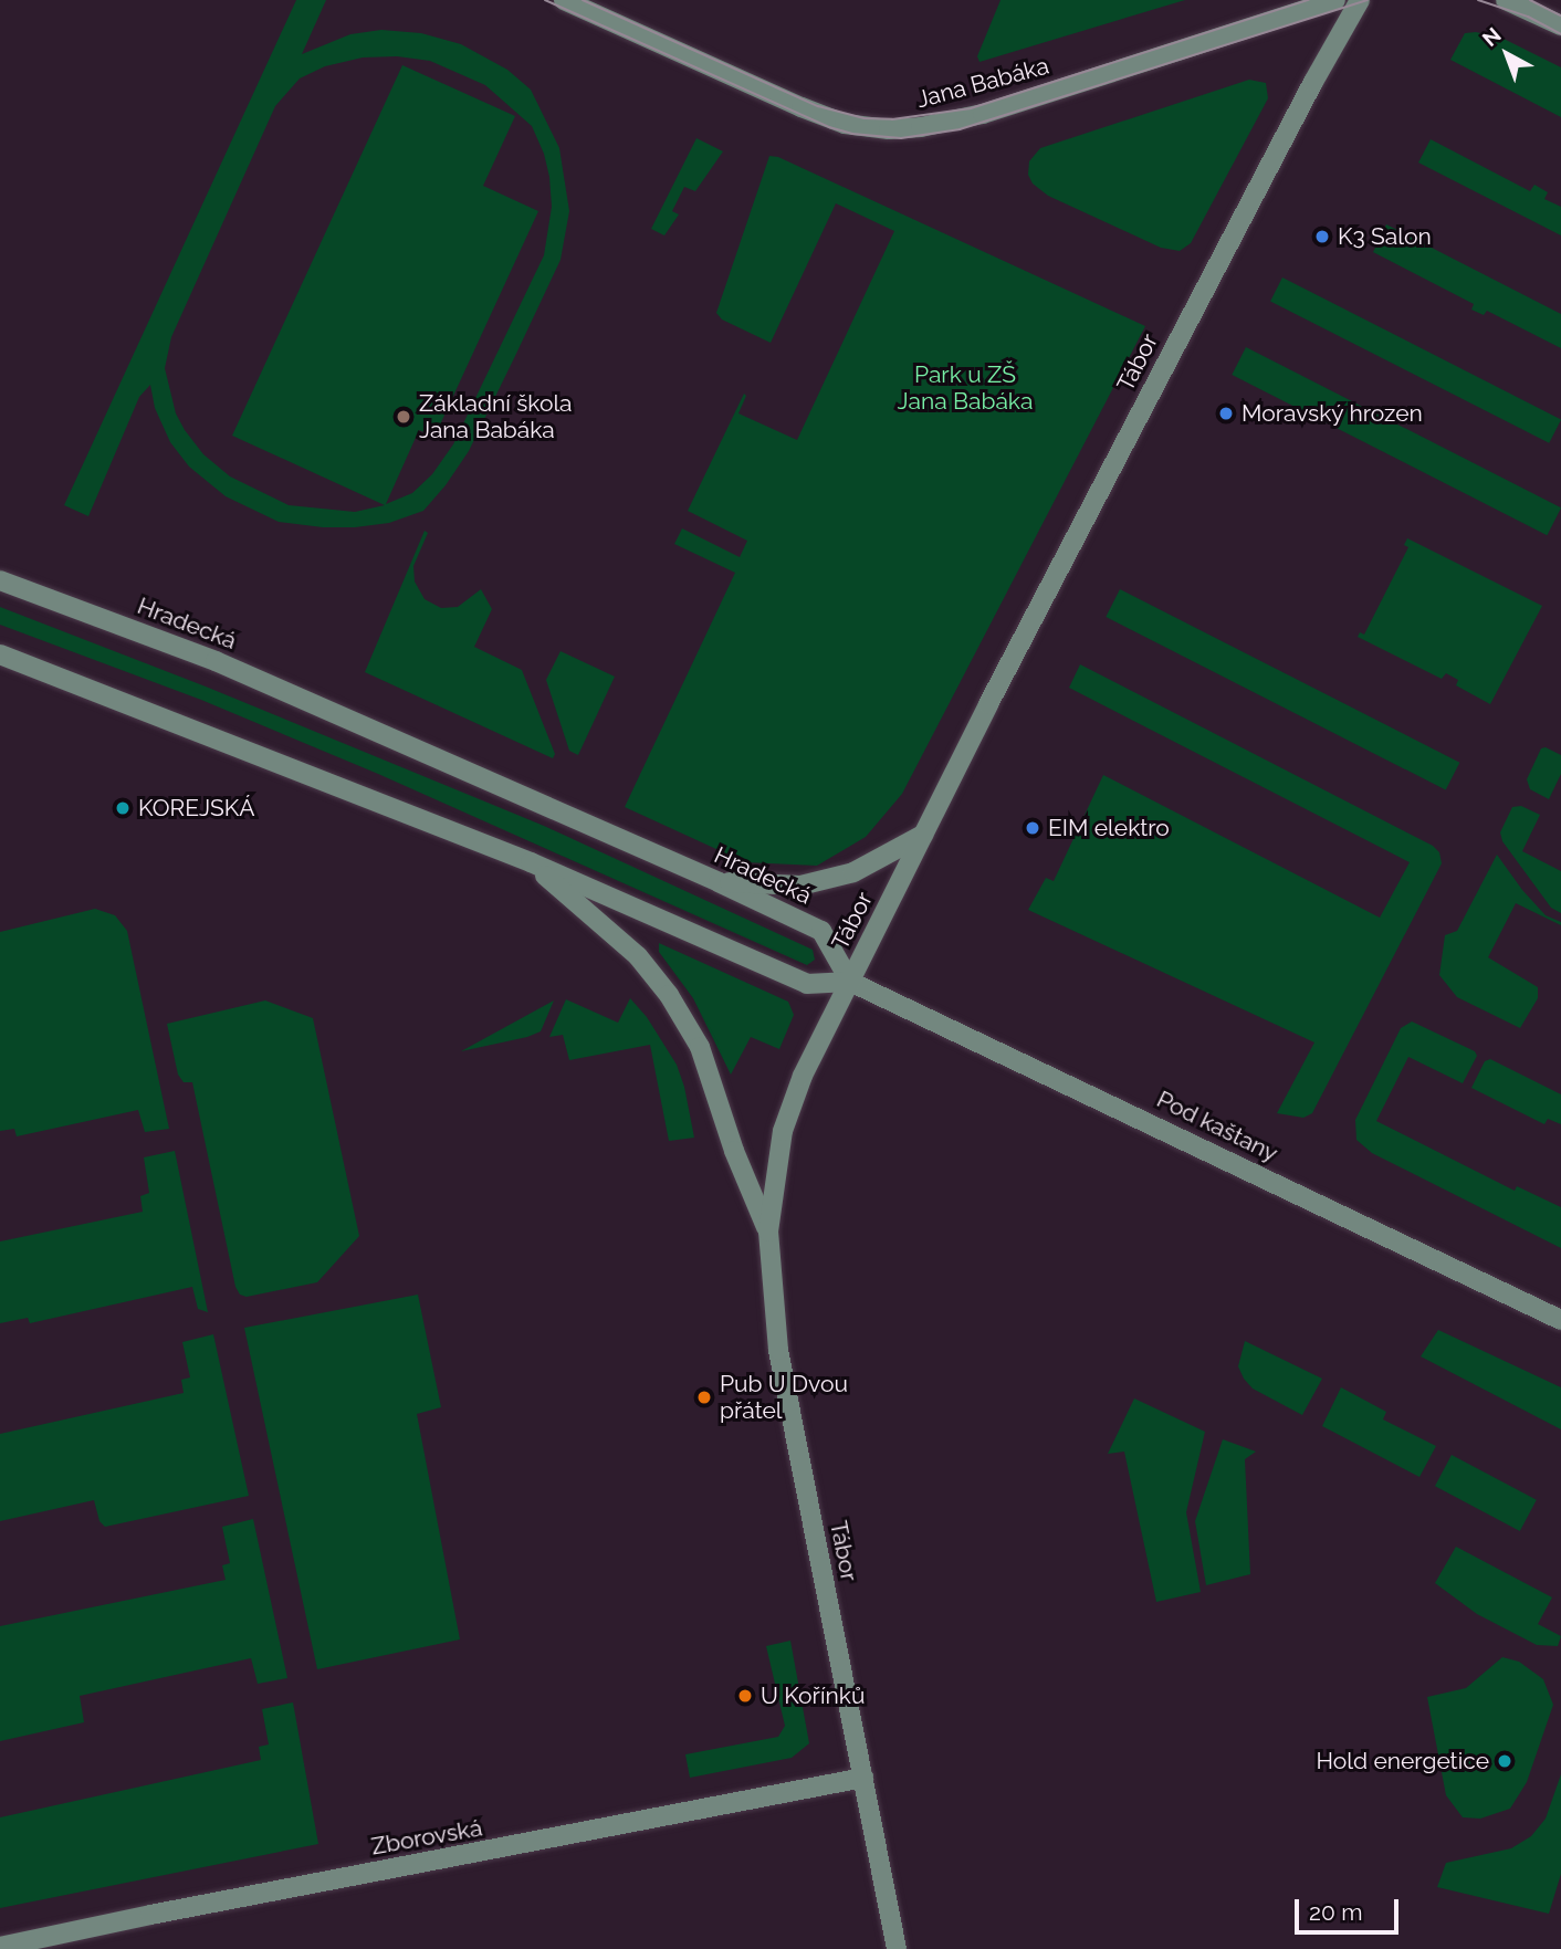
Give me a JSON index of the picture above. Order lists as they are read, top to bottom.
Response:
{
  "streets": {
    "street": [
      "Jana Babáka",
      "Tábor",
      "Hradecká",
      "Pod kaštany",
      "Zborovská"
    ]
  },
  "crossings": [
    ["Tábor", "Hradecká"],
    ["Tábor", "Pod kaštany"],
    ["Tábor", "Zborovská"],
    ["Hradecká", "Pod kaštany"]
  ],
  "parks": ["Park u ZŠ Jana Babáka"],
  "places": [
    "K3 Salon",
    "Moravský hrozen",
    "Základní škola Jana Babáka",
    "KOREJSKÁ",
    "EIM elektro",
    "Pub U Dvou přátel",
    "U Kořínků",
    "Hold energetice"
  ],
  "scale_bar": "20 m",
  "north": "top left"
}
